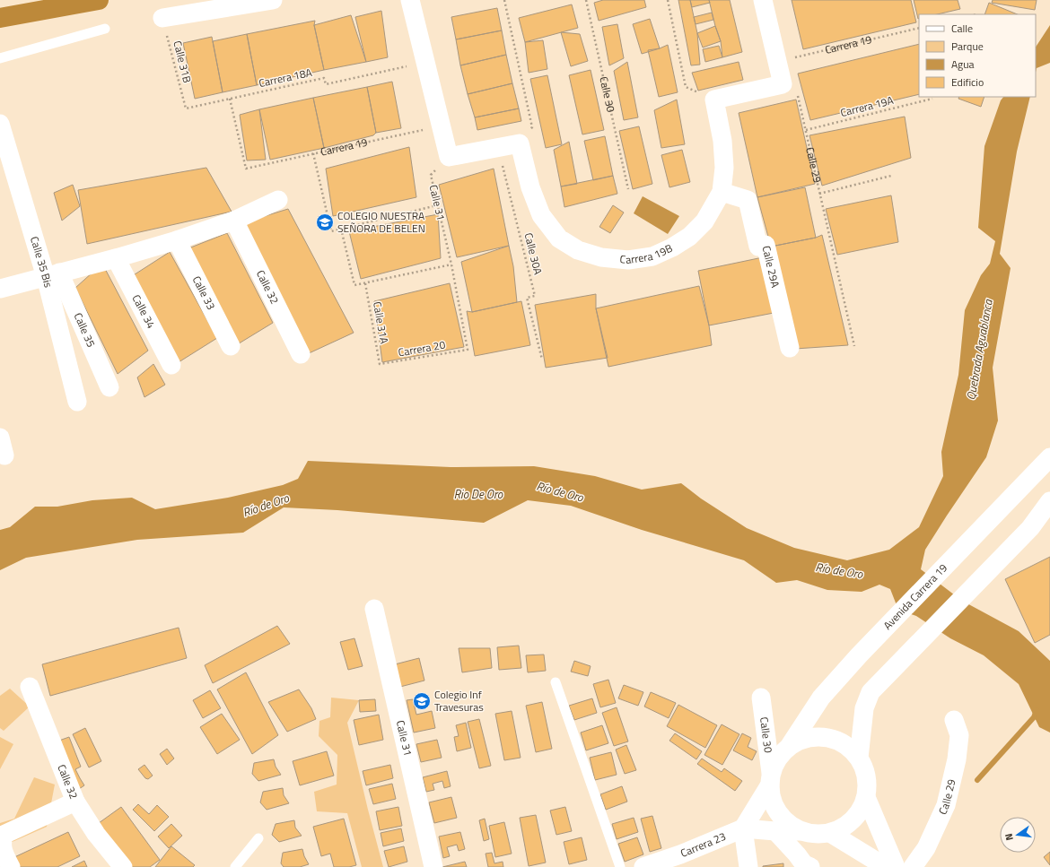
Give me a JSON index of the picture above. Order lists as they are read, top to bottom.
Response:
{
  "streets": {
    "street": [
      "Calle 30",
      "Calle 29",
      "Calle 31",
      "Carrera 19B",
      "Calle 35 Bis",
      "Calle 29A",
      "Calle 32",
      "Calle 33",
      "Calle 34",
      "Calle 35",
      "Avenida Carrera 19",
      "Carrera 23"
    ],
    "path": [
      "Carrera 19",
      "Calle 31B",
      "Carrera 18A",
      "Carrera 19A",
      "Calle 30A",
      "Calle 31A",
      "Carrera 20"
    ]
  },
  "crossings": [
    ["Carrera 19", "Carrera 18A"],
    ["Calle 31B", "Carrera 18A"],
    ["Calle 30", "Avenida Carrera 19"],
    ["Calle 30", "Carrera 23"],
    ["Carrera 19A", "Calle 29"],
    ["Calle 31", "Carrera 20"],
    ["Carrera 19B", "Calle 29A"],
    ["Calle 35 Bis", "Calle 35"],
    ["Calle 31A", "Carrera 20"],
    ["Avenida Carrera 19", "Carrera 23"]
  ],
  "water": ["Quebrada Aguablanca", "Río de Oro", "Rio De Oro"],
  "places": {
    "school or university": ["COLEGIO NUESTRA SEÑORA DE BELEN", "Colegio Inf Travesuras"]
  },
  "legend": [
    "Calle",
    "Parque",
    "Agua",
    "Edificio"
  ],
  "north": "left"
}
